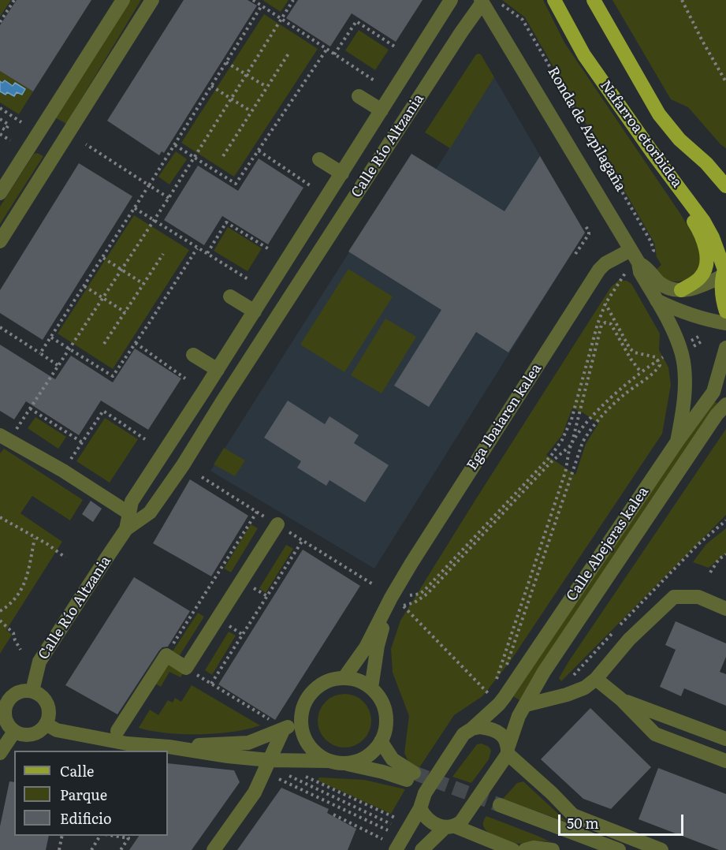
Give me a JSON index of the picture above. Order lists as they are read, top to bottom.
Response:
{
  "streets": {
    "main road": ["Nafarroa etorbidea"],
    "street": [
      "Ronda de Azpilagaña",
      "Calle Río Altzania",
      "Ega Ibaiaren kalea",
      "Calle Abejeras kalea"
    ]
  },
  "crossings": [
    ["Ronda de Azpilagaña", "Calle Río Altzania"],
    ["Ronda de Azpilagaña", "Ega Ibaiaren kalea"],
    ["Ronda de Azpilagaña", "Calle Abejeras kalea"]
  ],
  "legend": ["Calle", "Parque", "Edificio"],
  "scale_bar": "50 m"
}
